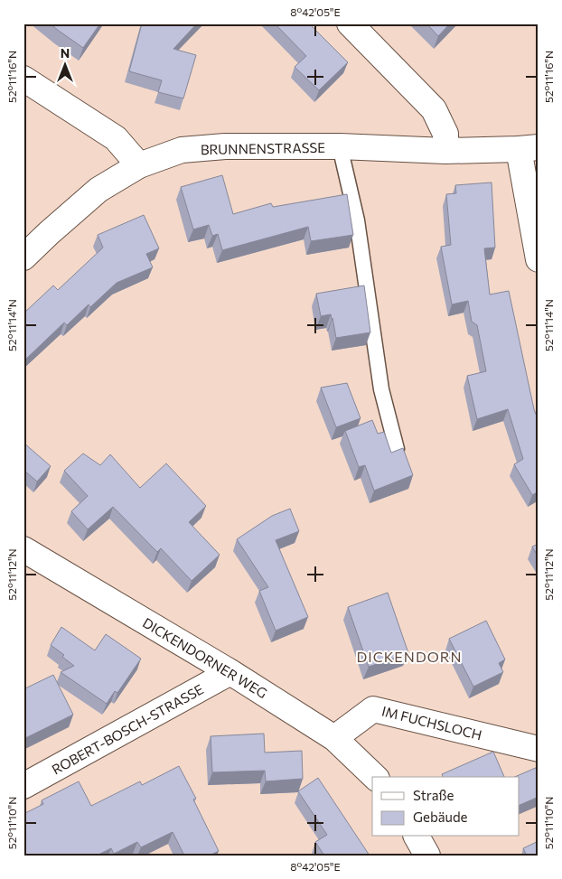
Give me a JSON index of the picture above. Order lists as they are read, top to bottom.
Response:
{
  "streets": {
    "street": [
      "BRUNNENSTRASSE",
      "DICKENDORNER WEG",
      "IM FUCHSLOCH",
      "ROBERT-BOSCH-STRASSE"
    ]
  },
  "crossings": [
    ["DICKENDORNER WEG", "IM FUCHSLOCH"],
    ["DICKENDORNER WEG", "ROBERT-BOSCH-STRASSE"]
  ],
  "districts": ["DICKENDORN"],
  "legend": ["Straße", "Gebäude"],
  "north": "top",
  "coordinates": [
    "8°42'05\"E",
    "52°11'16\"N",
    "52°11'14\"N",
    "52°11'12\"N",
    "52°11'10\"N"
  ]
}
